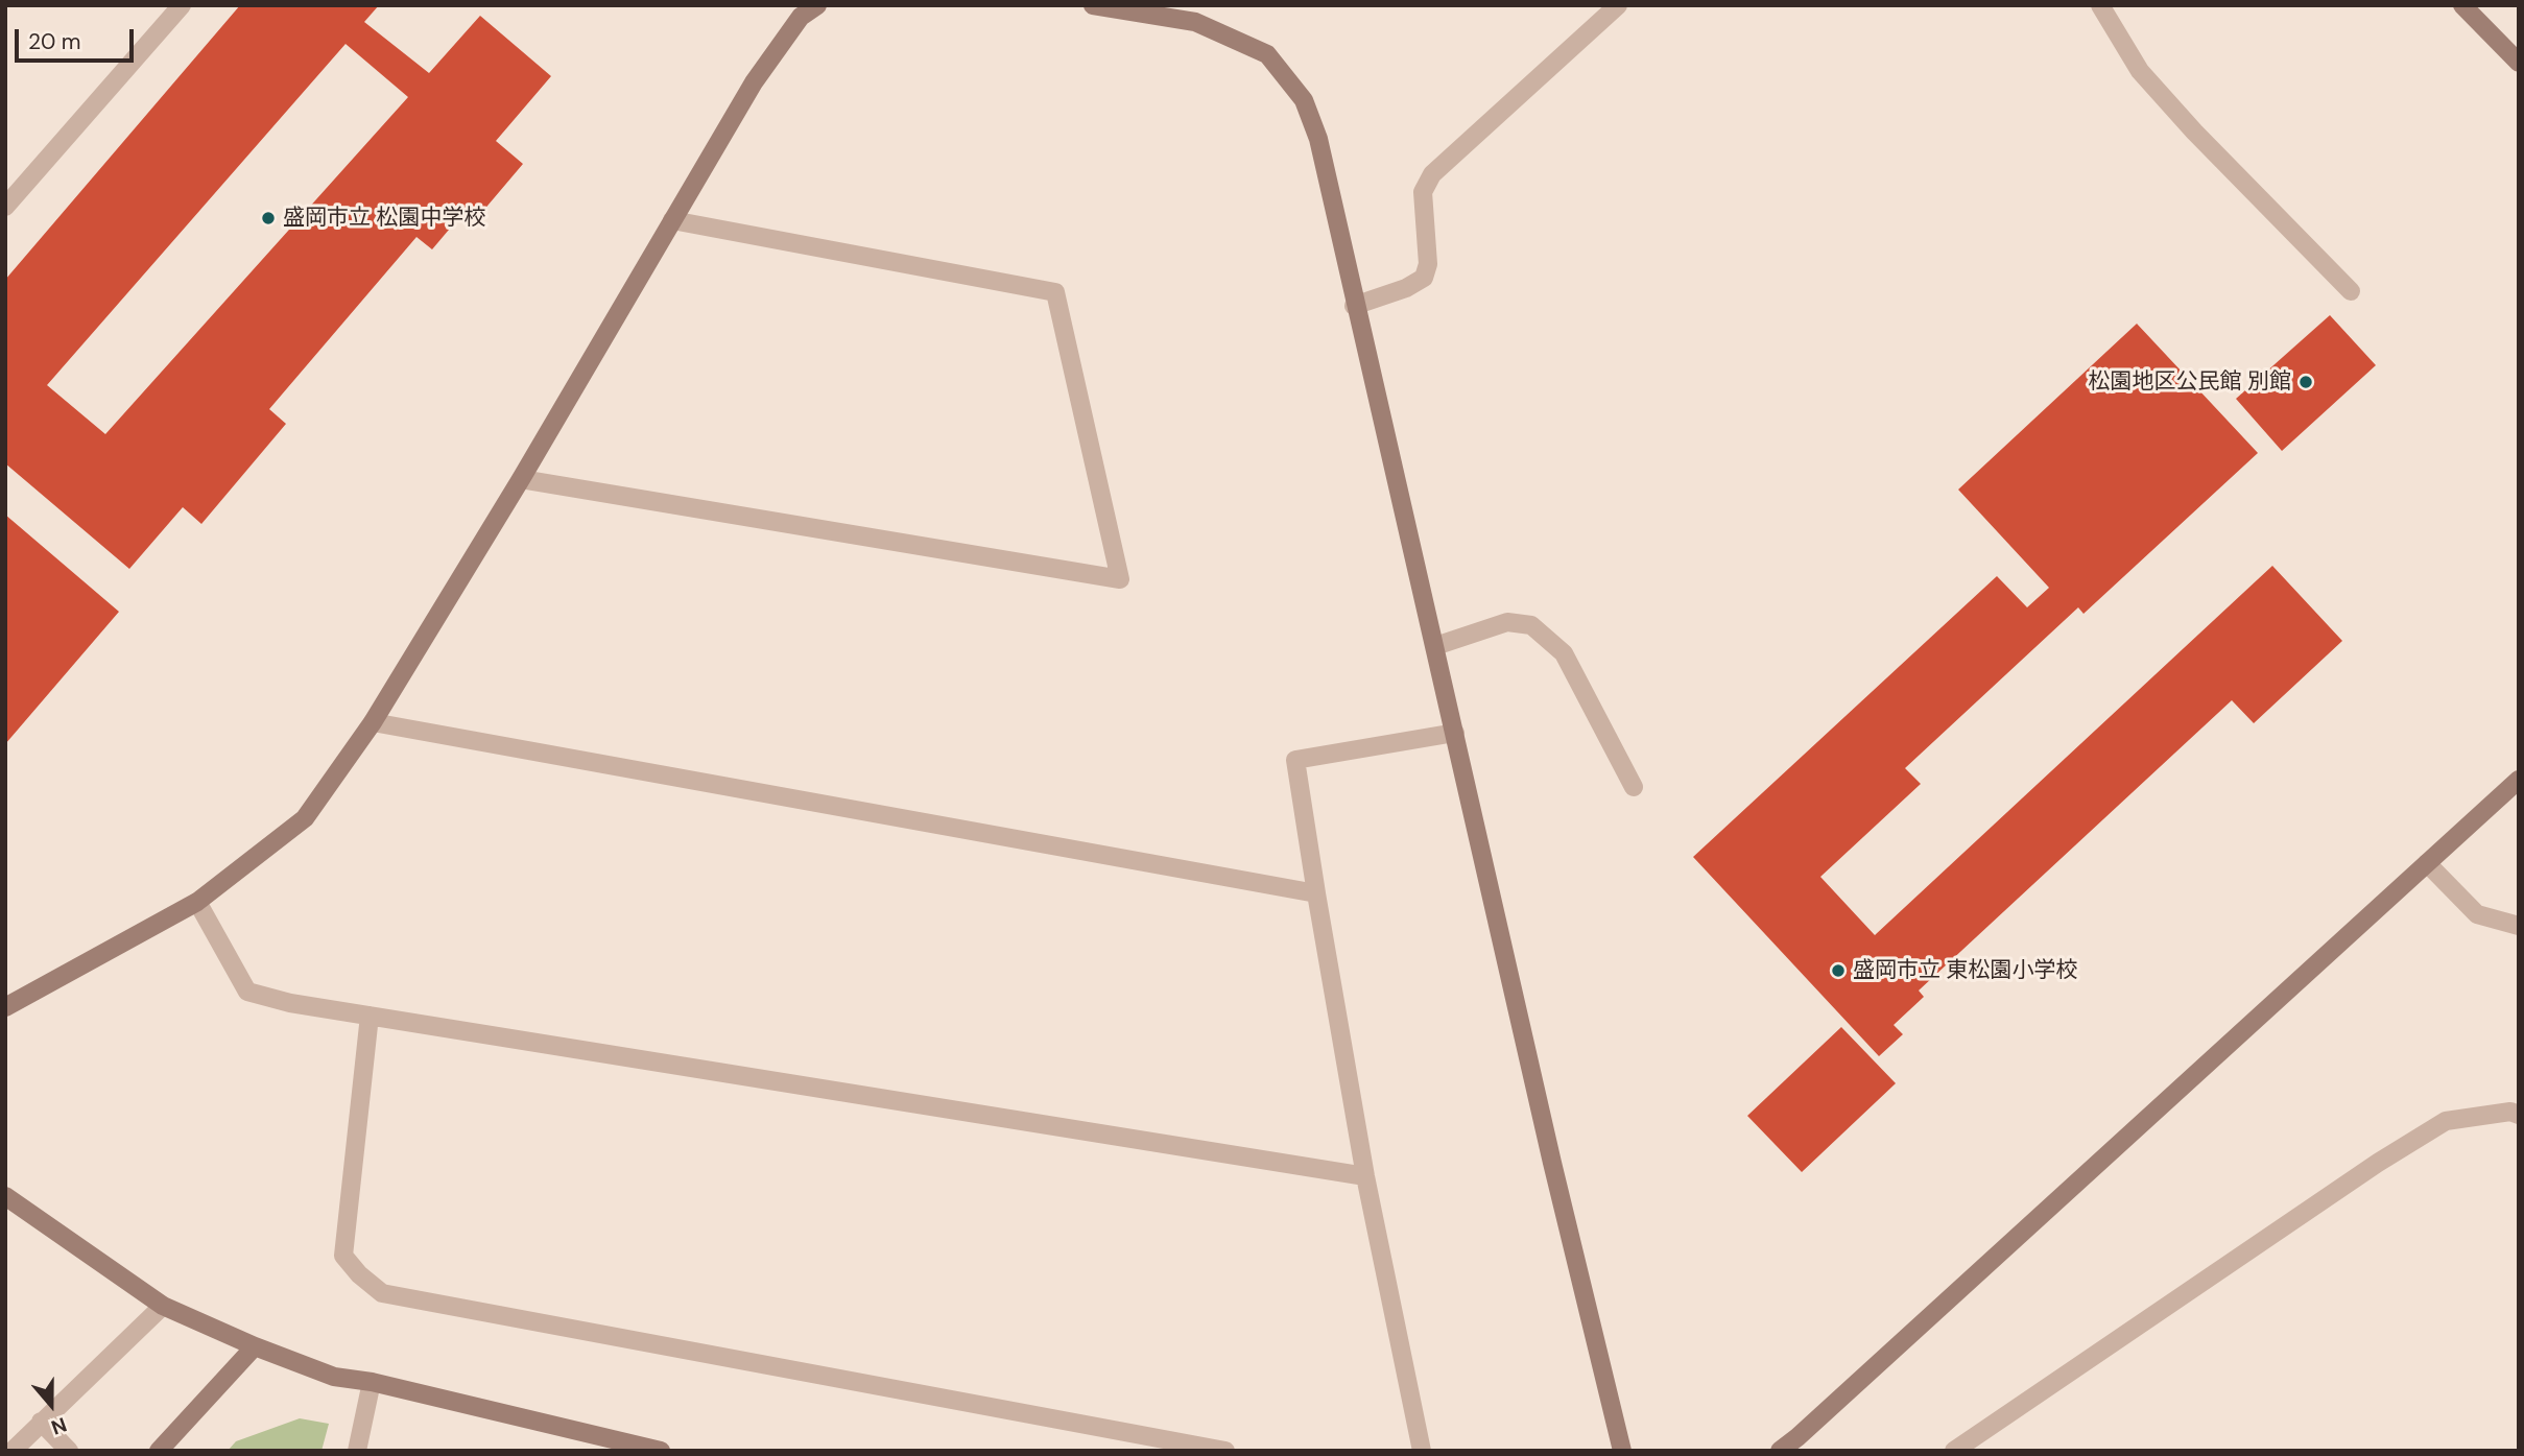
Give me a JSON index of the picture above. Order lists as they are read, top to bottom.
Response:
{
  "places": ["盛岡市立 松園中学校", "松園地区公民館 別館", "盛岡市立 東松園小学校"],
  "scale_bar": "20 m",
  "north": "bottom"
}
